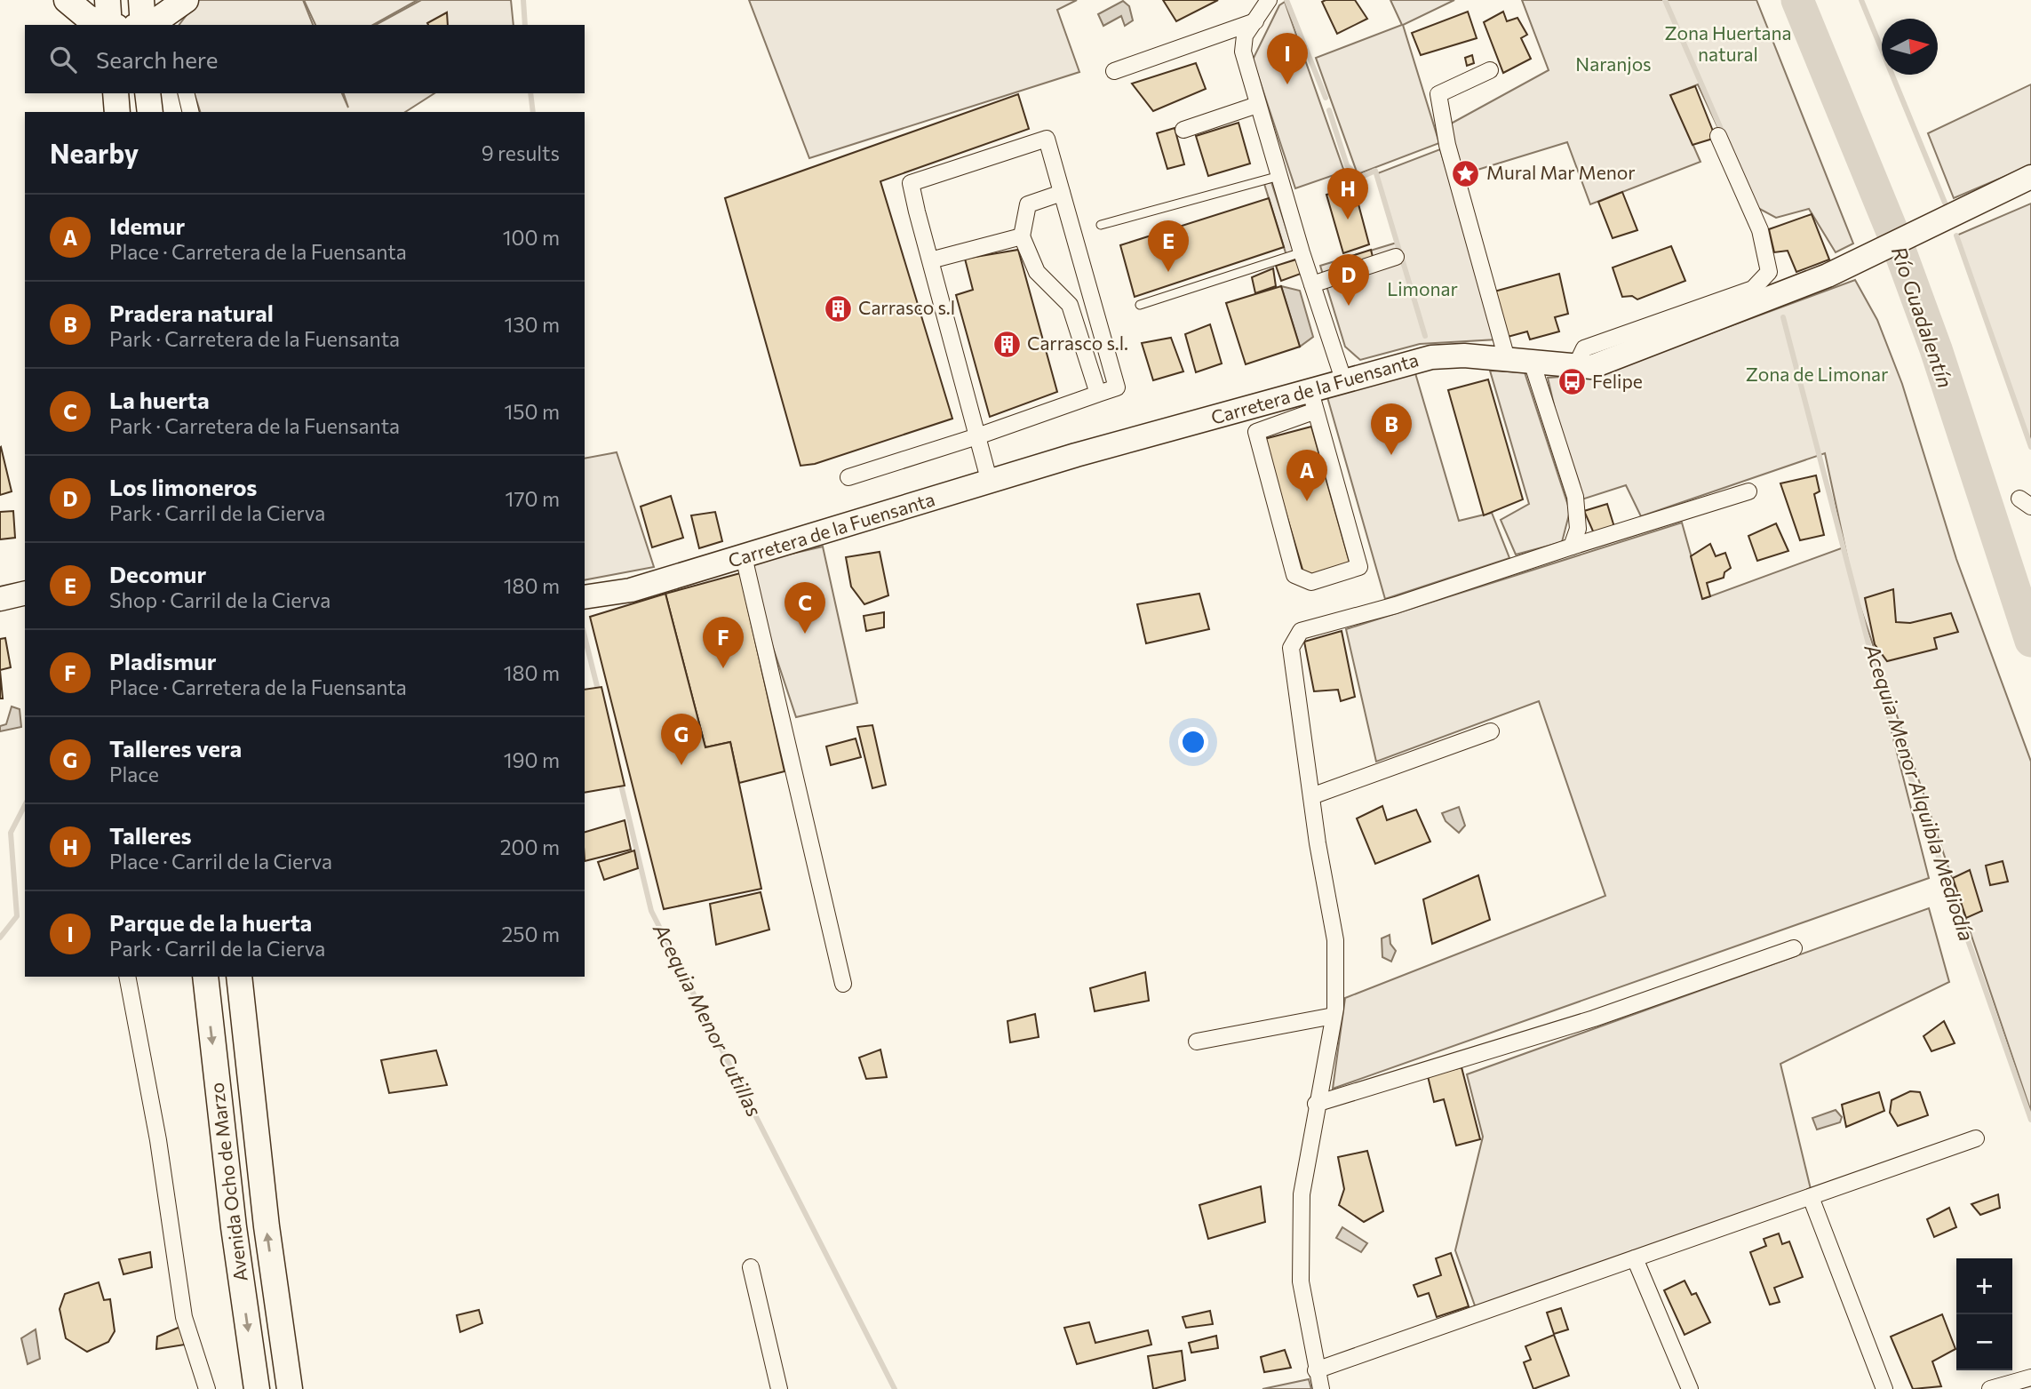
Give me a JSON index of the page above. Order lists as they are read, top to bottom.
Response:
{
  "streets": {
    "main road": ["Carretera de la Fuensanta", "Avenida Ocho de Marzo"]
  },
  "water": ["Río Guadalentín", "Acequia Menor Alquibla Mediodía", "Acequia Menor Cutillas"],
  "parks": [
    "Zona Huertana natural",
    "Naranjos",
    "Limonar",
    "Zona de Limonar"
  ],
  "places": {
    "place": ["Mural Mar Menor"],
    "building": ["Carrasco s.l", "Carrasco s.l."],
    "bus stop": ["Felipe"]
  },
  "north": "right",
  "page": {
    "search": "Search here",
    "pins": [
      "I",
      "H",
      "E",
      "D",
      "B",
      "A",
      "C",
      "F",
      "G"
    ],
    "heading": ["Nearby", "9 results"],
    "list": [
      {
        "mark": "A",
        "name": "Idemur",
        "note": "Place · Carretera de la Fuensanta",
        "value": "100 m"
      },
      {
        "mark": "B",
        "name": "Pradera natural",
        "note": "Park · Carretera de la Fuensanta",
        "value": "130 m"
      },
      {
        "mark": "C",
        "name": "La huerta",
        "note": "Park · Carretera de la Fuensanta",
        "value": "150 m"
      },
      {
        "mark": "D",
        "name": "Los limoneros",
        "note": "Park · Carril de la Cierva",
        "value": "170 m"
      },
      {
        "mark": "E",
        "name": "Decomur",
        "note": "Shop · Carril de la Cierva",
        "value": "180 m"
      },
      {
        "mark": "F",
        "name": "Pladismur",
        "note": "Place · Carretera de la Fuensanta",
        "value": "180 m"
      },
      {
        "mark": "G",
        "name": "Talleres vera",
        "note": "Place",
        "value": "190 m"
      },
      {
        "mark": "H",
        "name": "Talleres",
        "note": "Place · Carril de la Cierva",
        "value": "200 m"
      },
      {
        "mark": "I",
        "name": "Parque de la huerta",
        "note": "Park · Carril de la Cierva",
        "value": "250 m"
      }
    ],
    "map_buttons": ["+", "−"]
  }
}
